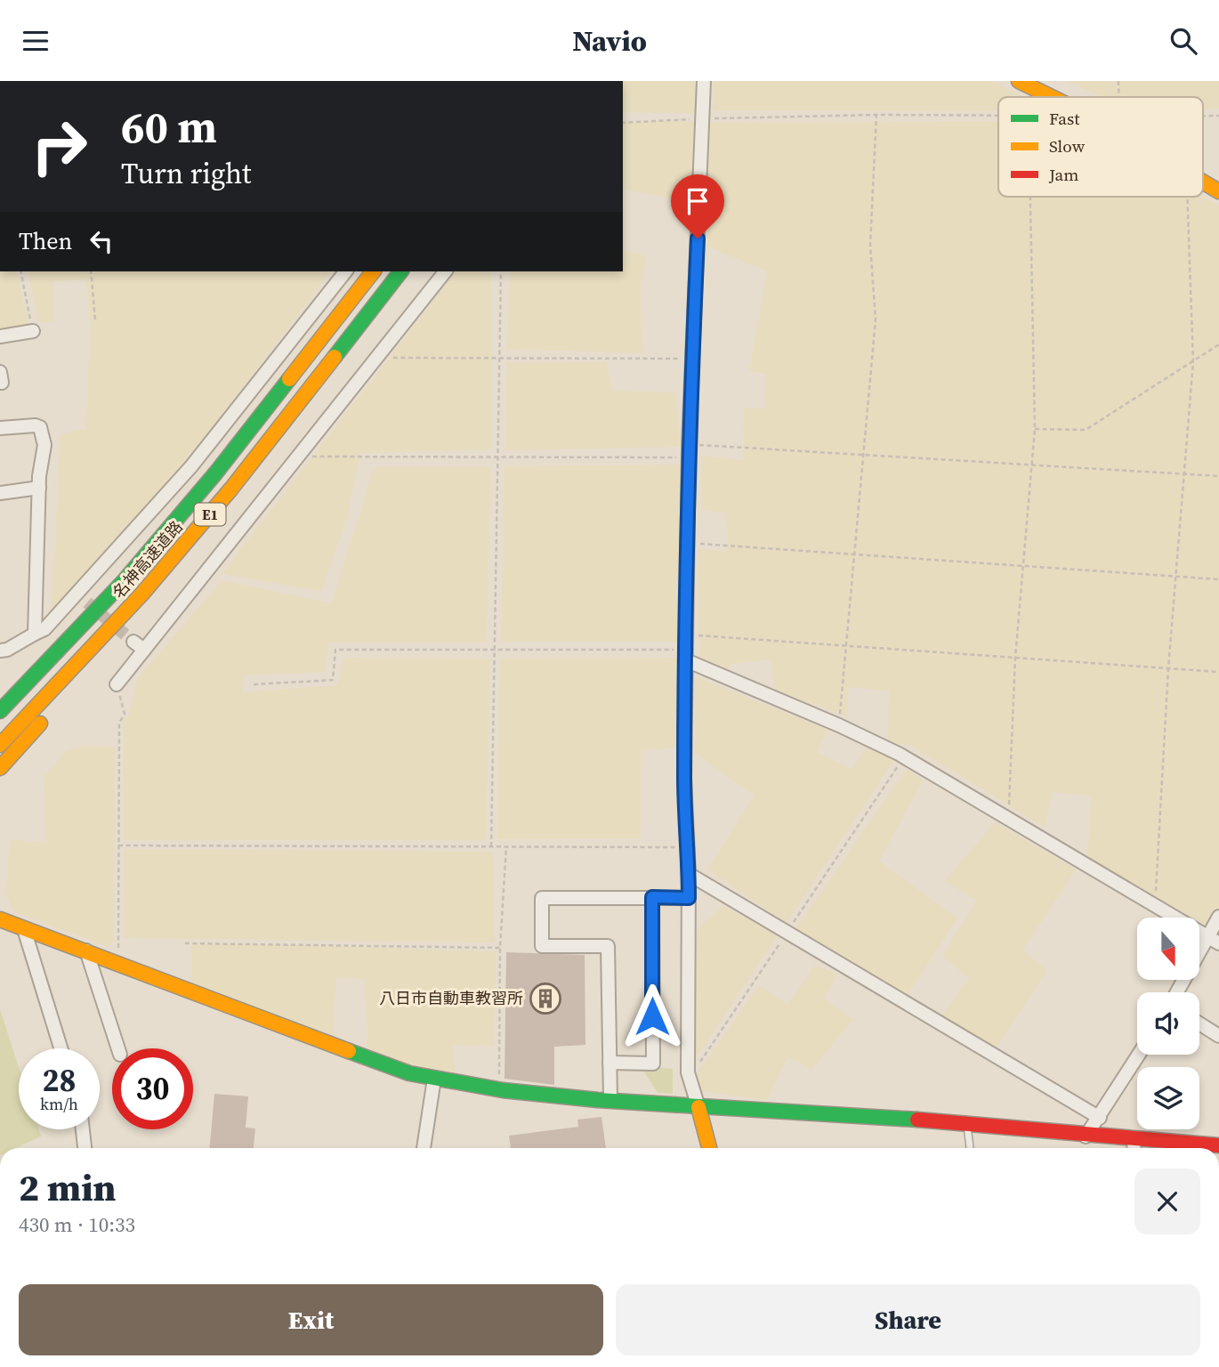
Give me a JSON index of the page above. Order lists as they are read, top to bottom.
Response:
{
  "streets": {
    "main road": ["E1", "名神高速道路"]
  },
  "places": {
    "building": ["八日市自動車教習所"]
  },
  "legend": ["Fast", "Slow", "Jam"],
  "north": "bottom",
  "page": {
    "header": "Navio",
    "turn": ["60 m", "Turn right"],
    "then": "Then",
    "speed": "28 km/h",
    "limit": "30",
    "heading": ["2 min", "430 m · 10:33"],
    "buttons": ["Exit", "Share"]
  }
}
